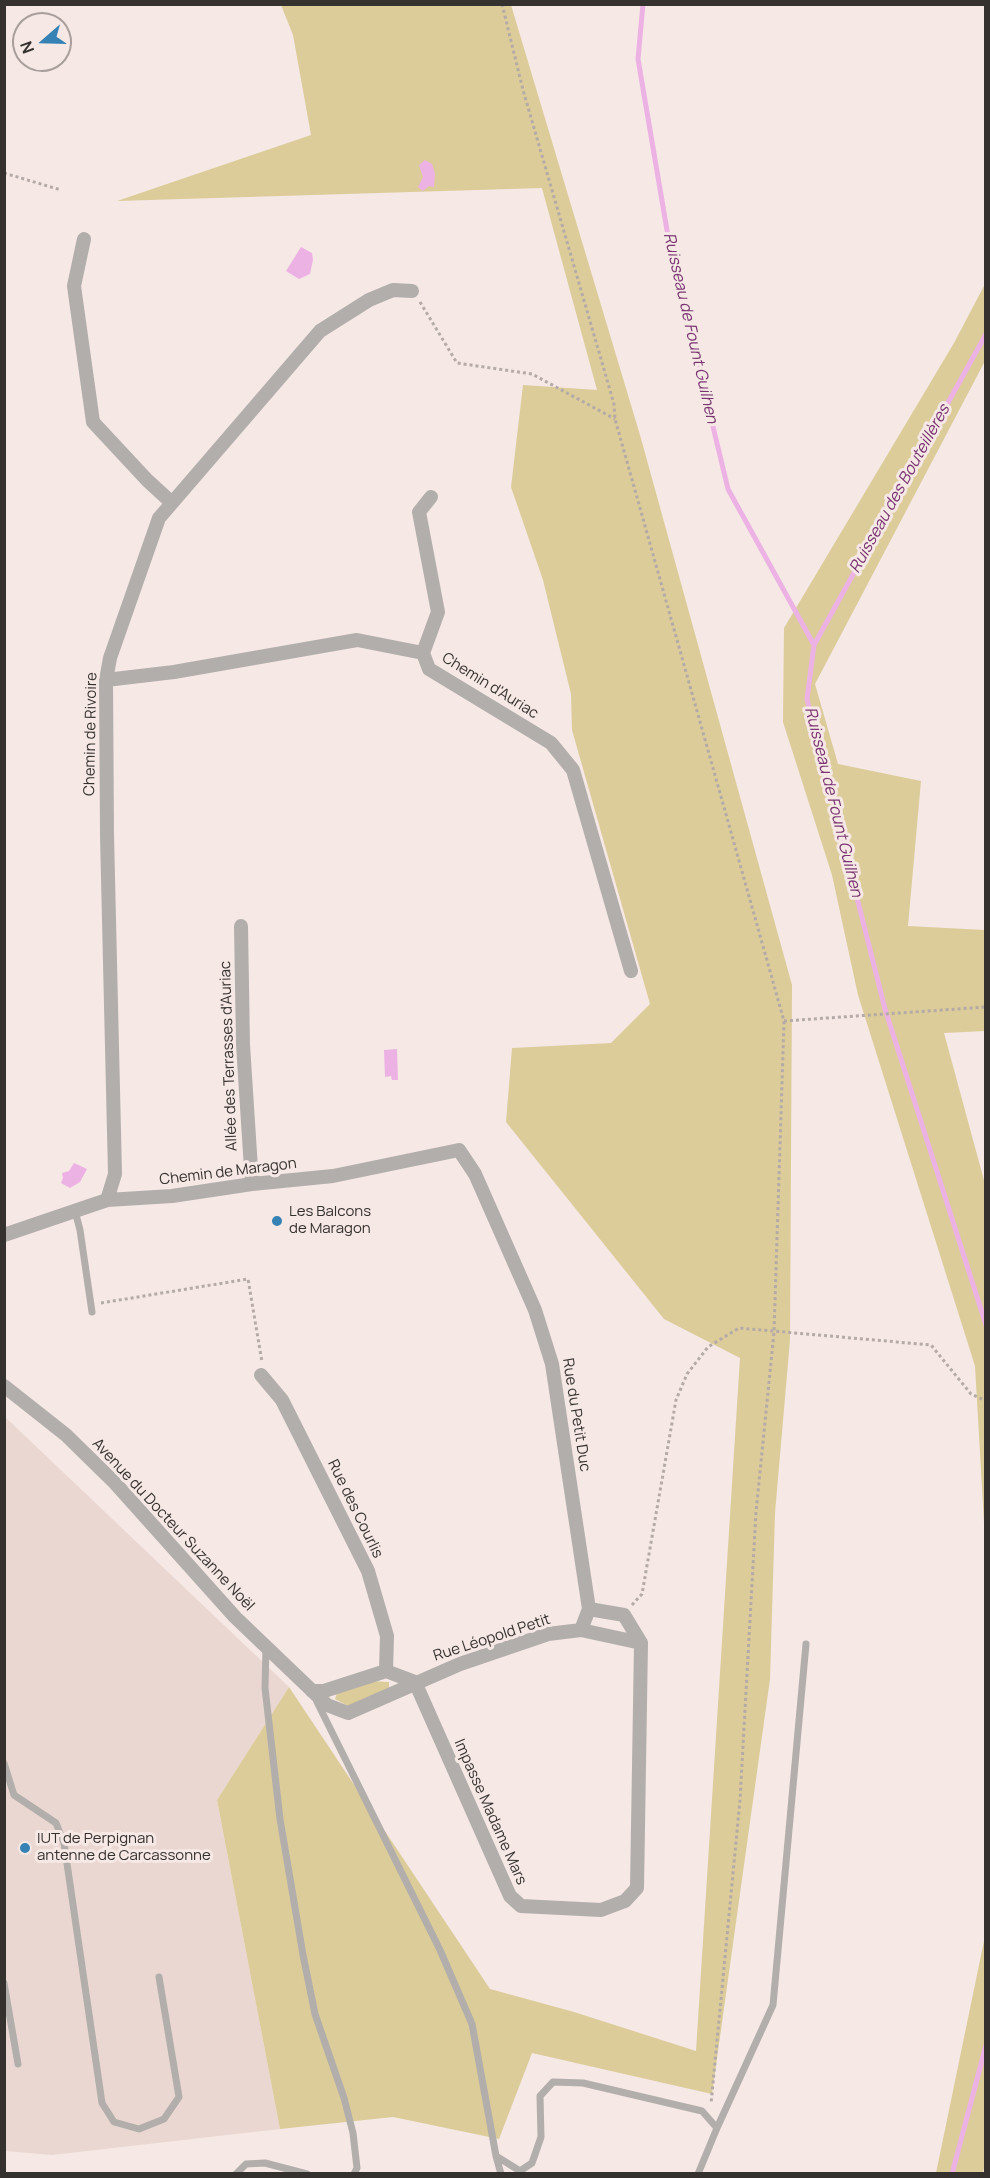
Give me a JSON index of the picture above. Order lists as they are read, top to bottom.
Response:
{
  "streets": {
    "street": [
      "Chemin d'Auriac",
      "Chemin de Rivoire",
      "Allée des Terrasses d'Auriac",
      "Chemin de Maragon",
      "Rue du Petit Duc",
      "Rue des Courlis",
      "Avenue du Docteur Suzanne Noël",
      "Rue Léopold Petit",
      "Impasse Madame Mars"
    ]
  },
  "crossings": [
    ["Chemin d'Auriac", "Chemin de Rivoire"],
    ["Chemin de Rivoire", "Chemin de Maragon"],
    ["Allée des Terrasses d'Auriac", "Chemin de Maragon"],
    ["Chemin de Maragon", "Rue du Petit Duc"],
    ["Rue du Petit Duc", "Rue Léopold Petit"],
    ["Avenue du Docteur Suzanne Noël", "Rue Léopold Petit"],
    ["Avenue du Docteur Suzanne Noël", "Impasse Madame Mars"],
    ["Rue Léopold Petit", "Impasse Madame Mars"]
  ],
  "water": ["Ruisseau de Fount Guilhen", "Ruisseau des Bouteillères"],
  "places": ["Les Balcons de Maragon", "IUT de Perpignan antenne de Carcassonne"],
  "north": "left"
}
